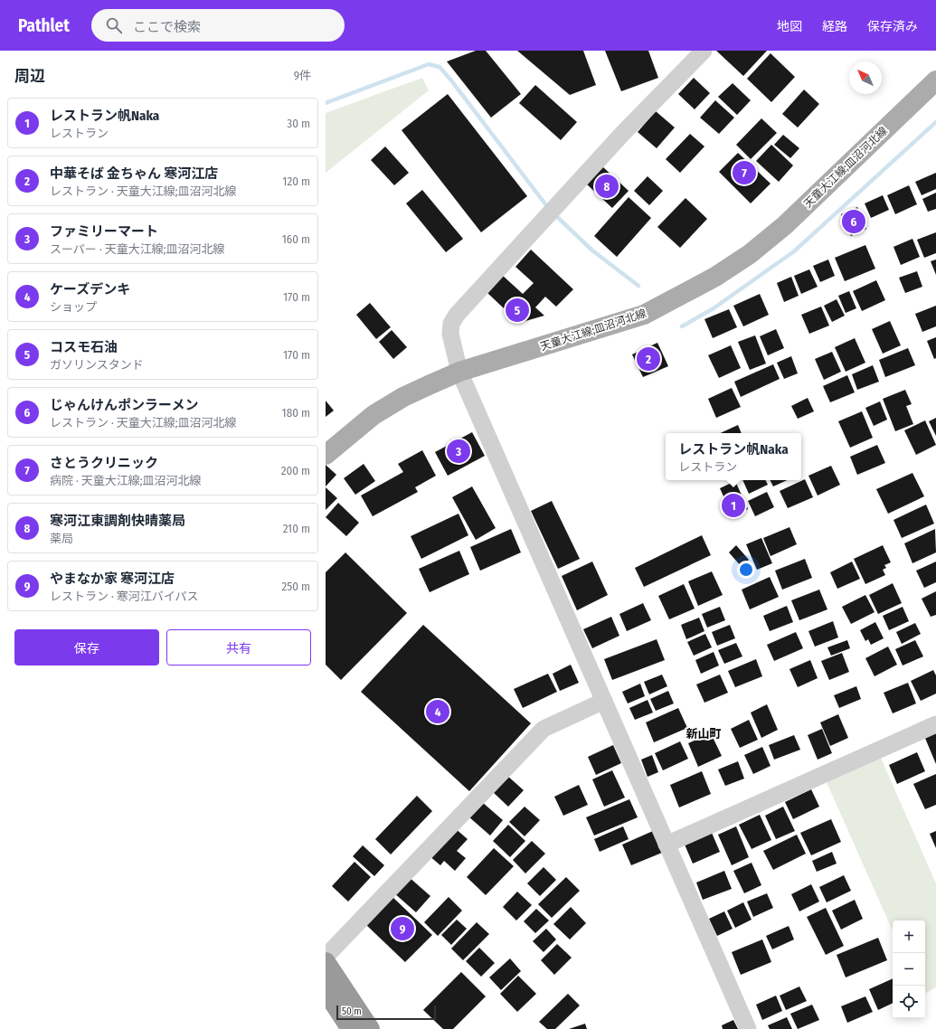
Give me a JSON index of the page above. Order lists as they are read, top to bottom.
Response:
{
  "streets": {
    "main road": ["天童大江線;皿沼河北線"]
  },
  "districts": ["新山町"],
  "scale_bar": "50 m",
  "north": "top left",
  "page": {
    "header": "Pathlet",
    "search": "ここで検索",
    "nav": ["地図", "経路", "保存済み"],
    "heading": ["周辺", "9件"],
    "list": [
      {
        "mark": "1",
        "name": "レストラン帆Naka",
        "note": "レストラン",
        "value": "30 m"
      },
      {
        "mark": "2",
        "name": "中華そば 金ちゃん 寒河江店",
        "note": "レストラン · 天童大江線;皿沼河北線",
        "value": "120 m"
      },
      {
        "mark": "3",
        "name": "ファミリーマート",
        "note": "スーパー · 天童大江線;皿沼河北線",
        "value": "160 m"
      },
      {
        "mark": "4",
        "name": "ケーズデンキ",
        "note": "ショップ",
        "value": "170 m"
      },
      {
        "mark": "5",
        "name": "コスモ石油",
        "note": "ガソリンスタンド",
        "value": "170 m"
      },
      {
        "mark": "6",
        "name": "じゃんけんポンラーメン",
        "note": "レストラン · 天童大江線;皿沼河北線",
        "value": "180 m"
      },
      {
        "mark": "7",
        "name": "さとうクリニック",
        "note": "病院 · 天童大江線;皿沼河北線",
        "value": "200 m"
      },
      {
        "mark": "8",
        "name": "寒河江東調剤快晴薬局",
        "note": "薬局",
        "value": "210 m"
      },
      {
        "mark": "9",
        "name": "やまなか家 寒河江店",
        "note": "レストラン · 寒河江バイパス",
        "value": "250 m"
      }
    ],
    "pins": [
      "7",
      "8",
      "6",
      "5",
      "2",
      "3",
      "1",
      "4",
      "9"
    ],
    "popup": ["レストラン帆Naka", "レストラン"],
    "buttons": ["保存", "共有"],
    "map_buttons": ["+", "−"],
    "scale": "50 m"
  }
}
